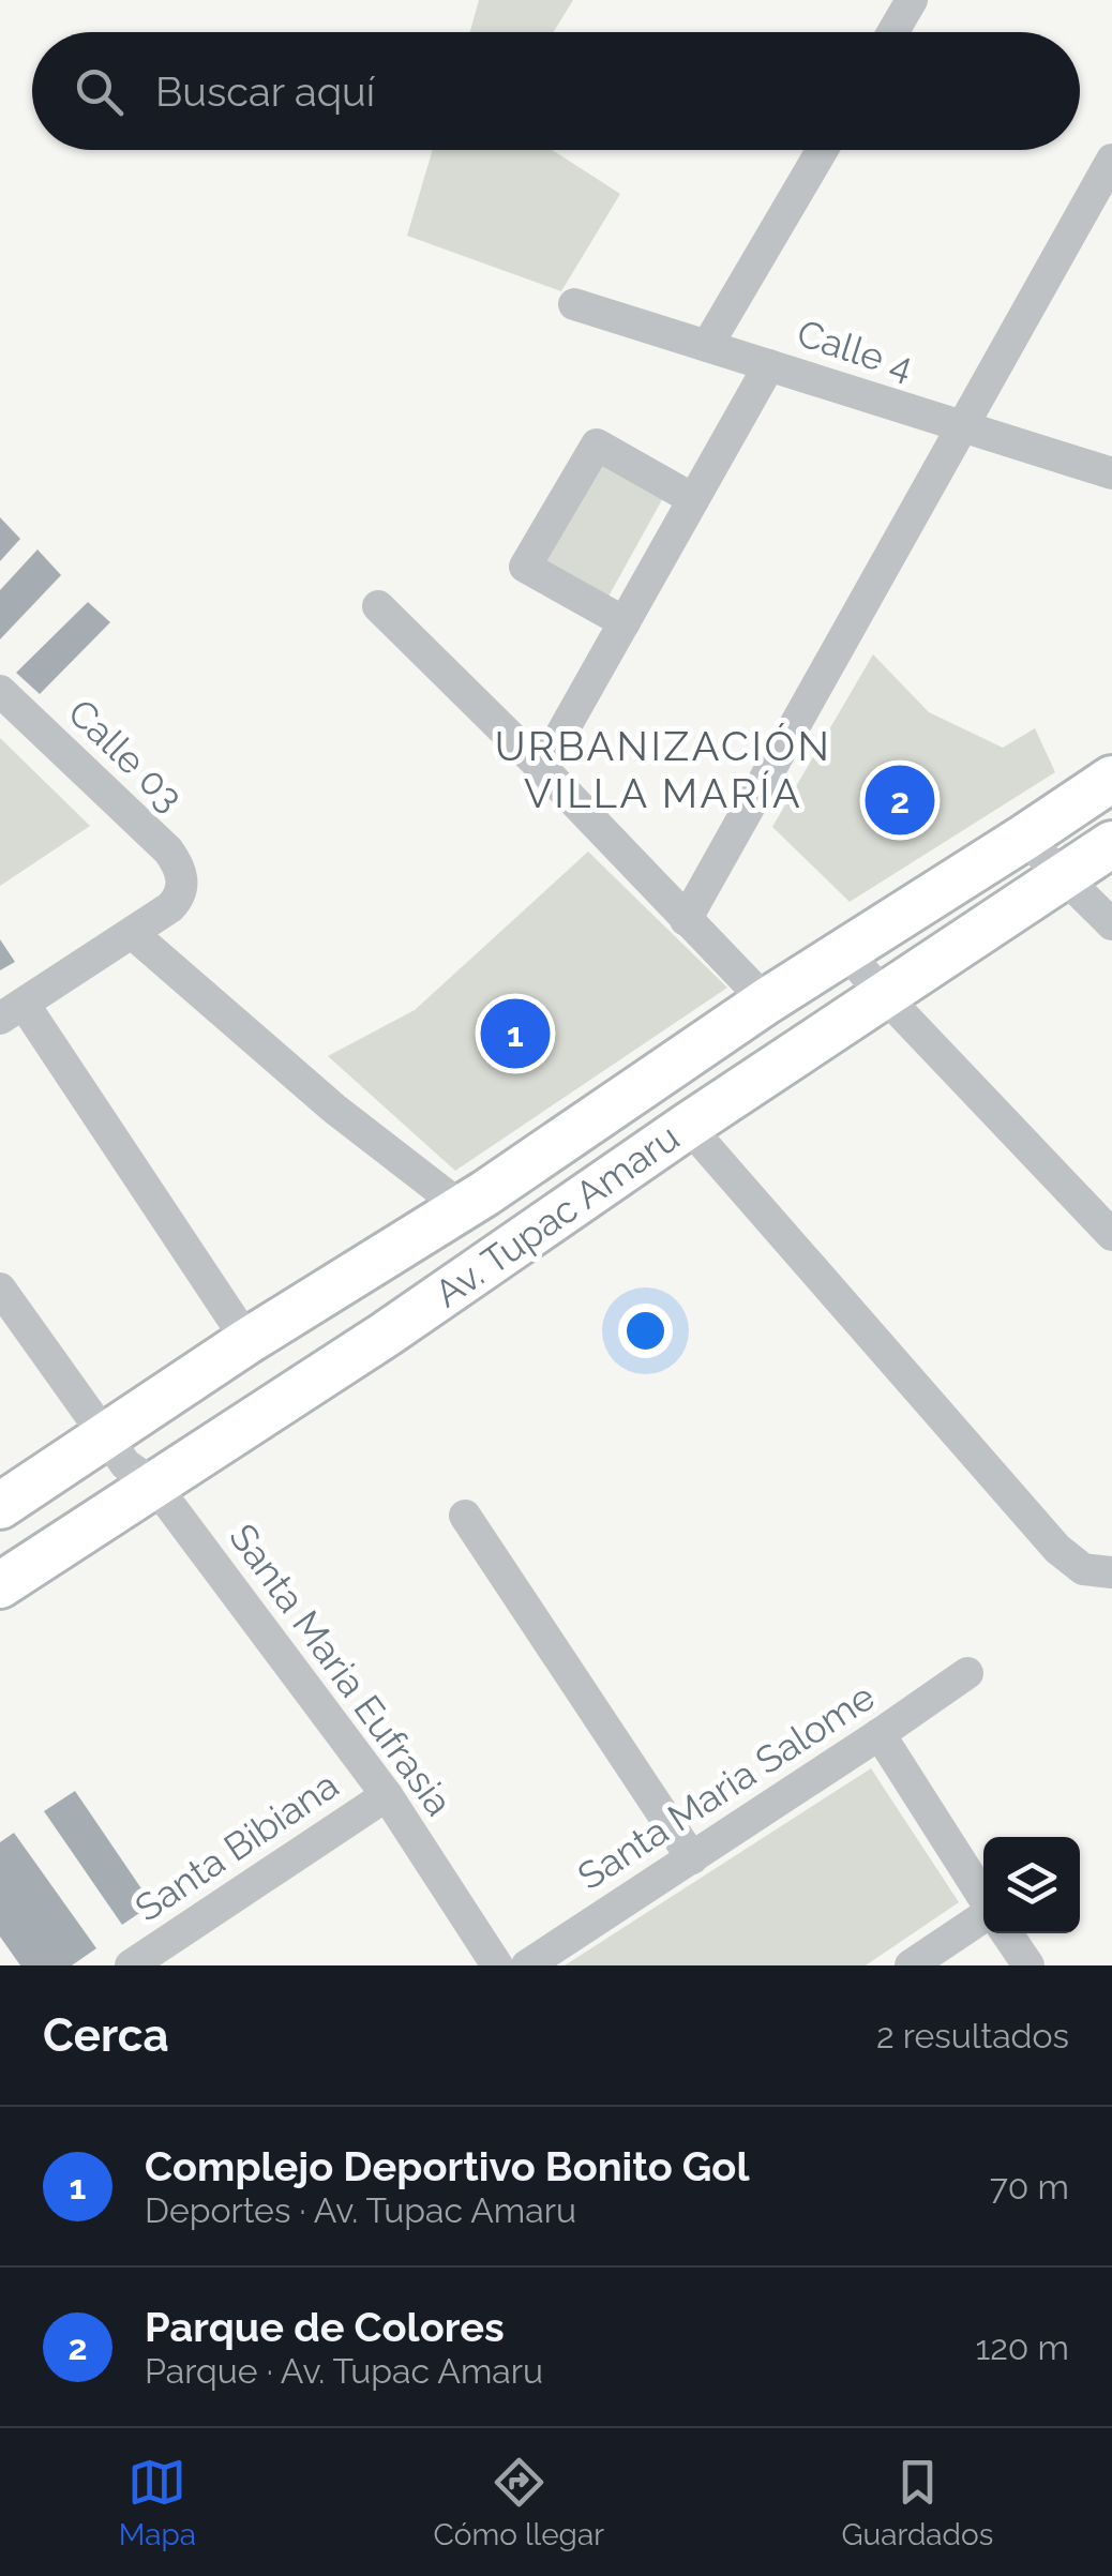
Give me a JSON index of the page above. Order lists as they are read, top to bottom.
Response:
{
  "streets": {
    "street": [
      "Calle 4",
      "Calle 03",
      "Av. Tupac Amaru",
      "Santa Maria Eufrasia",
      "Santa Maria Salome",
      "Santa Bibiana"
    ]
  },
  "crossings": [
    ["Av. Tupac Amaru", "Santa Maria Eufrasia"],
    ["Santa Maria Eufrasia", "Santa Bibiana"]
  ],
  "districts": ["URBANIZACIÓN VILLA MARÍA"],
  "page": {
    "search": "Buscar aquí",
    "pins": ["2", "1"],
    "heading": ["Cerca", "2 resultados"],
    "list": [
      {
        "mark": "1",
        "name": "Complejo Deportivo Bonito Gol",
        "note": "Deportes · Av. Tupac Amaru",
        "value": "70 m"
      },
      {
        "mark": "2",
        "name": "Parque de Colores",
        "note": "Parque · Av. Tupac Amaru",
        "value": "120 m"
      }
    ],
    "nav": ["Mapa", "Cómo llegar", "Guardados"]
  }
}
